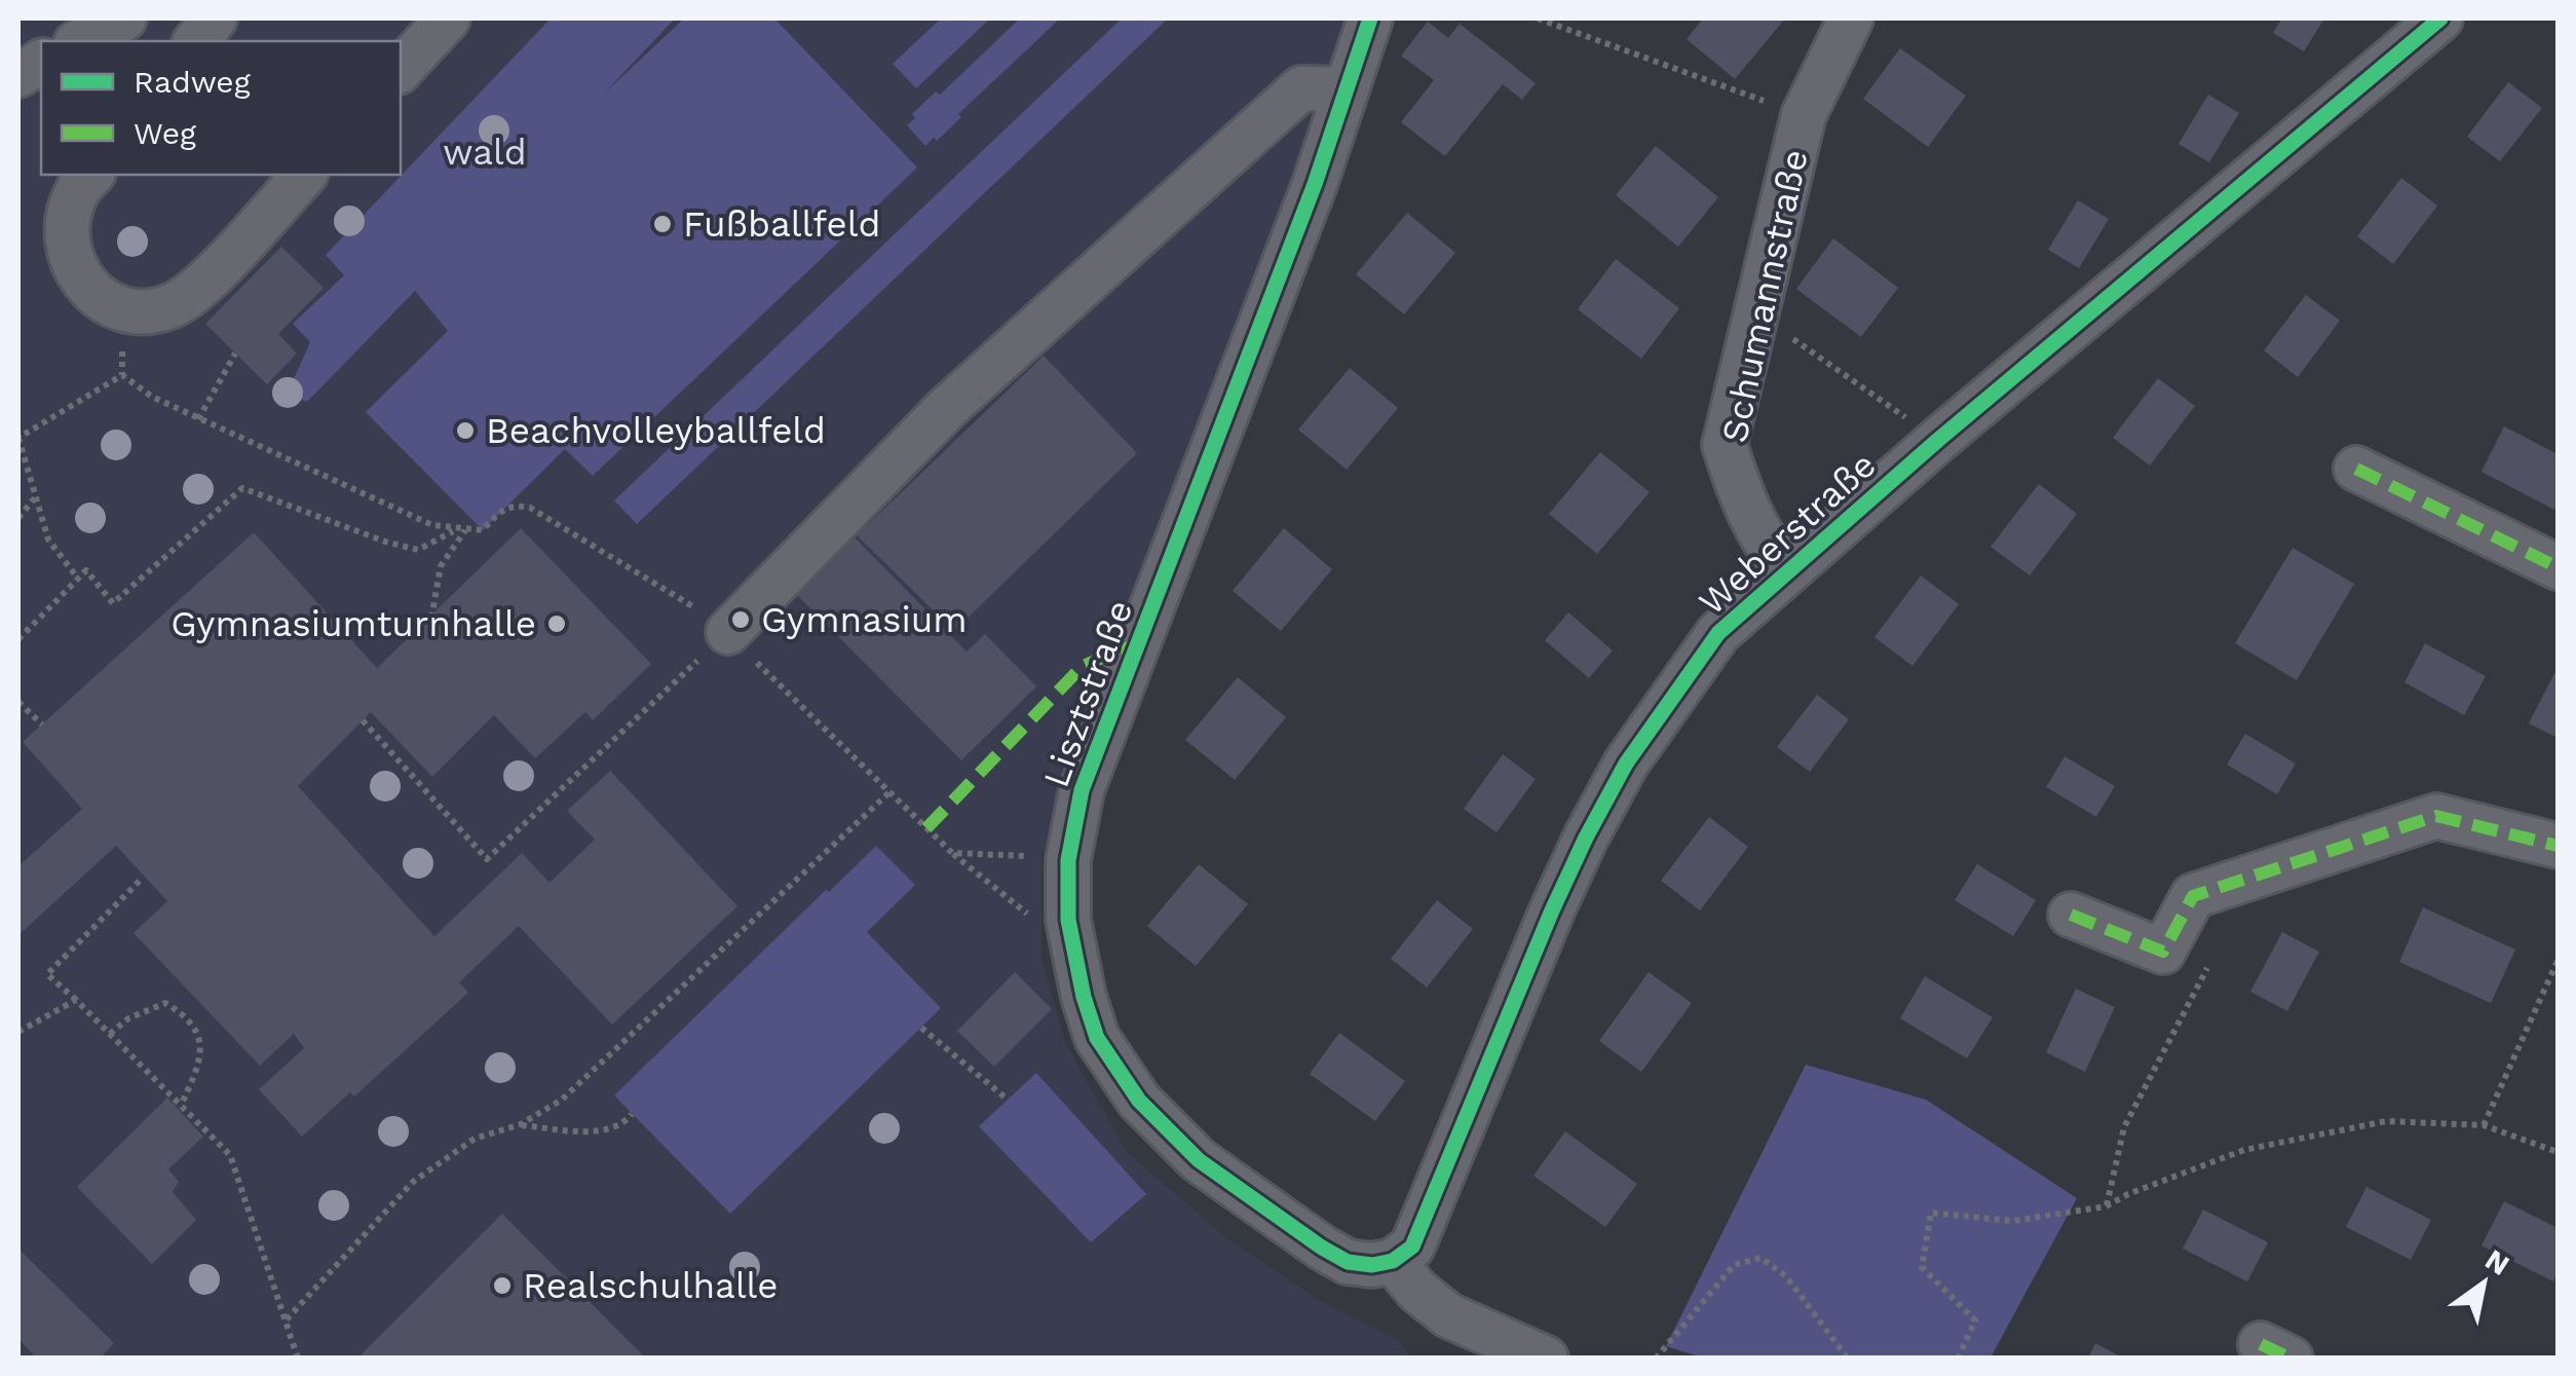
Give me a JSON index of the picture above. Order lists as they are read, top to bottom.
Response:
{
  "streets": {
    "street": ["Schumannstraße", "Weberstraße", "Lisztstraße"]
  },
  "crossings": [
    ["Schumannstraße", "Weberstraße"],
    ["Weberstraße", "Lisztstraße"]
  ],
  "parks": ["wald"],
  "places": [
    "Fußballfeld",
    "Beachvolleyballfeld",
    "Gymnasium",
    "Gymnasiumturnhalle",
    "Realschulhalle"
  ],
  "legend": ["Radweg", "Weg"],
  "north": "top right"
}
